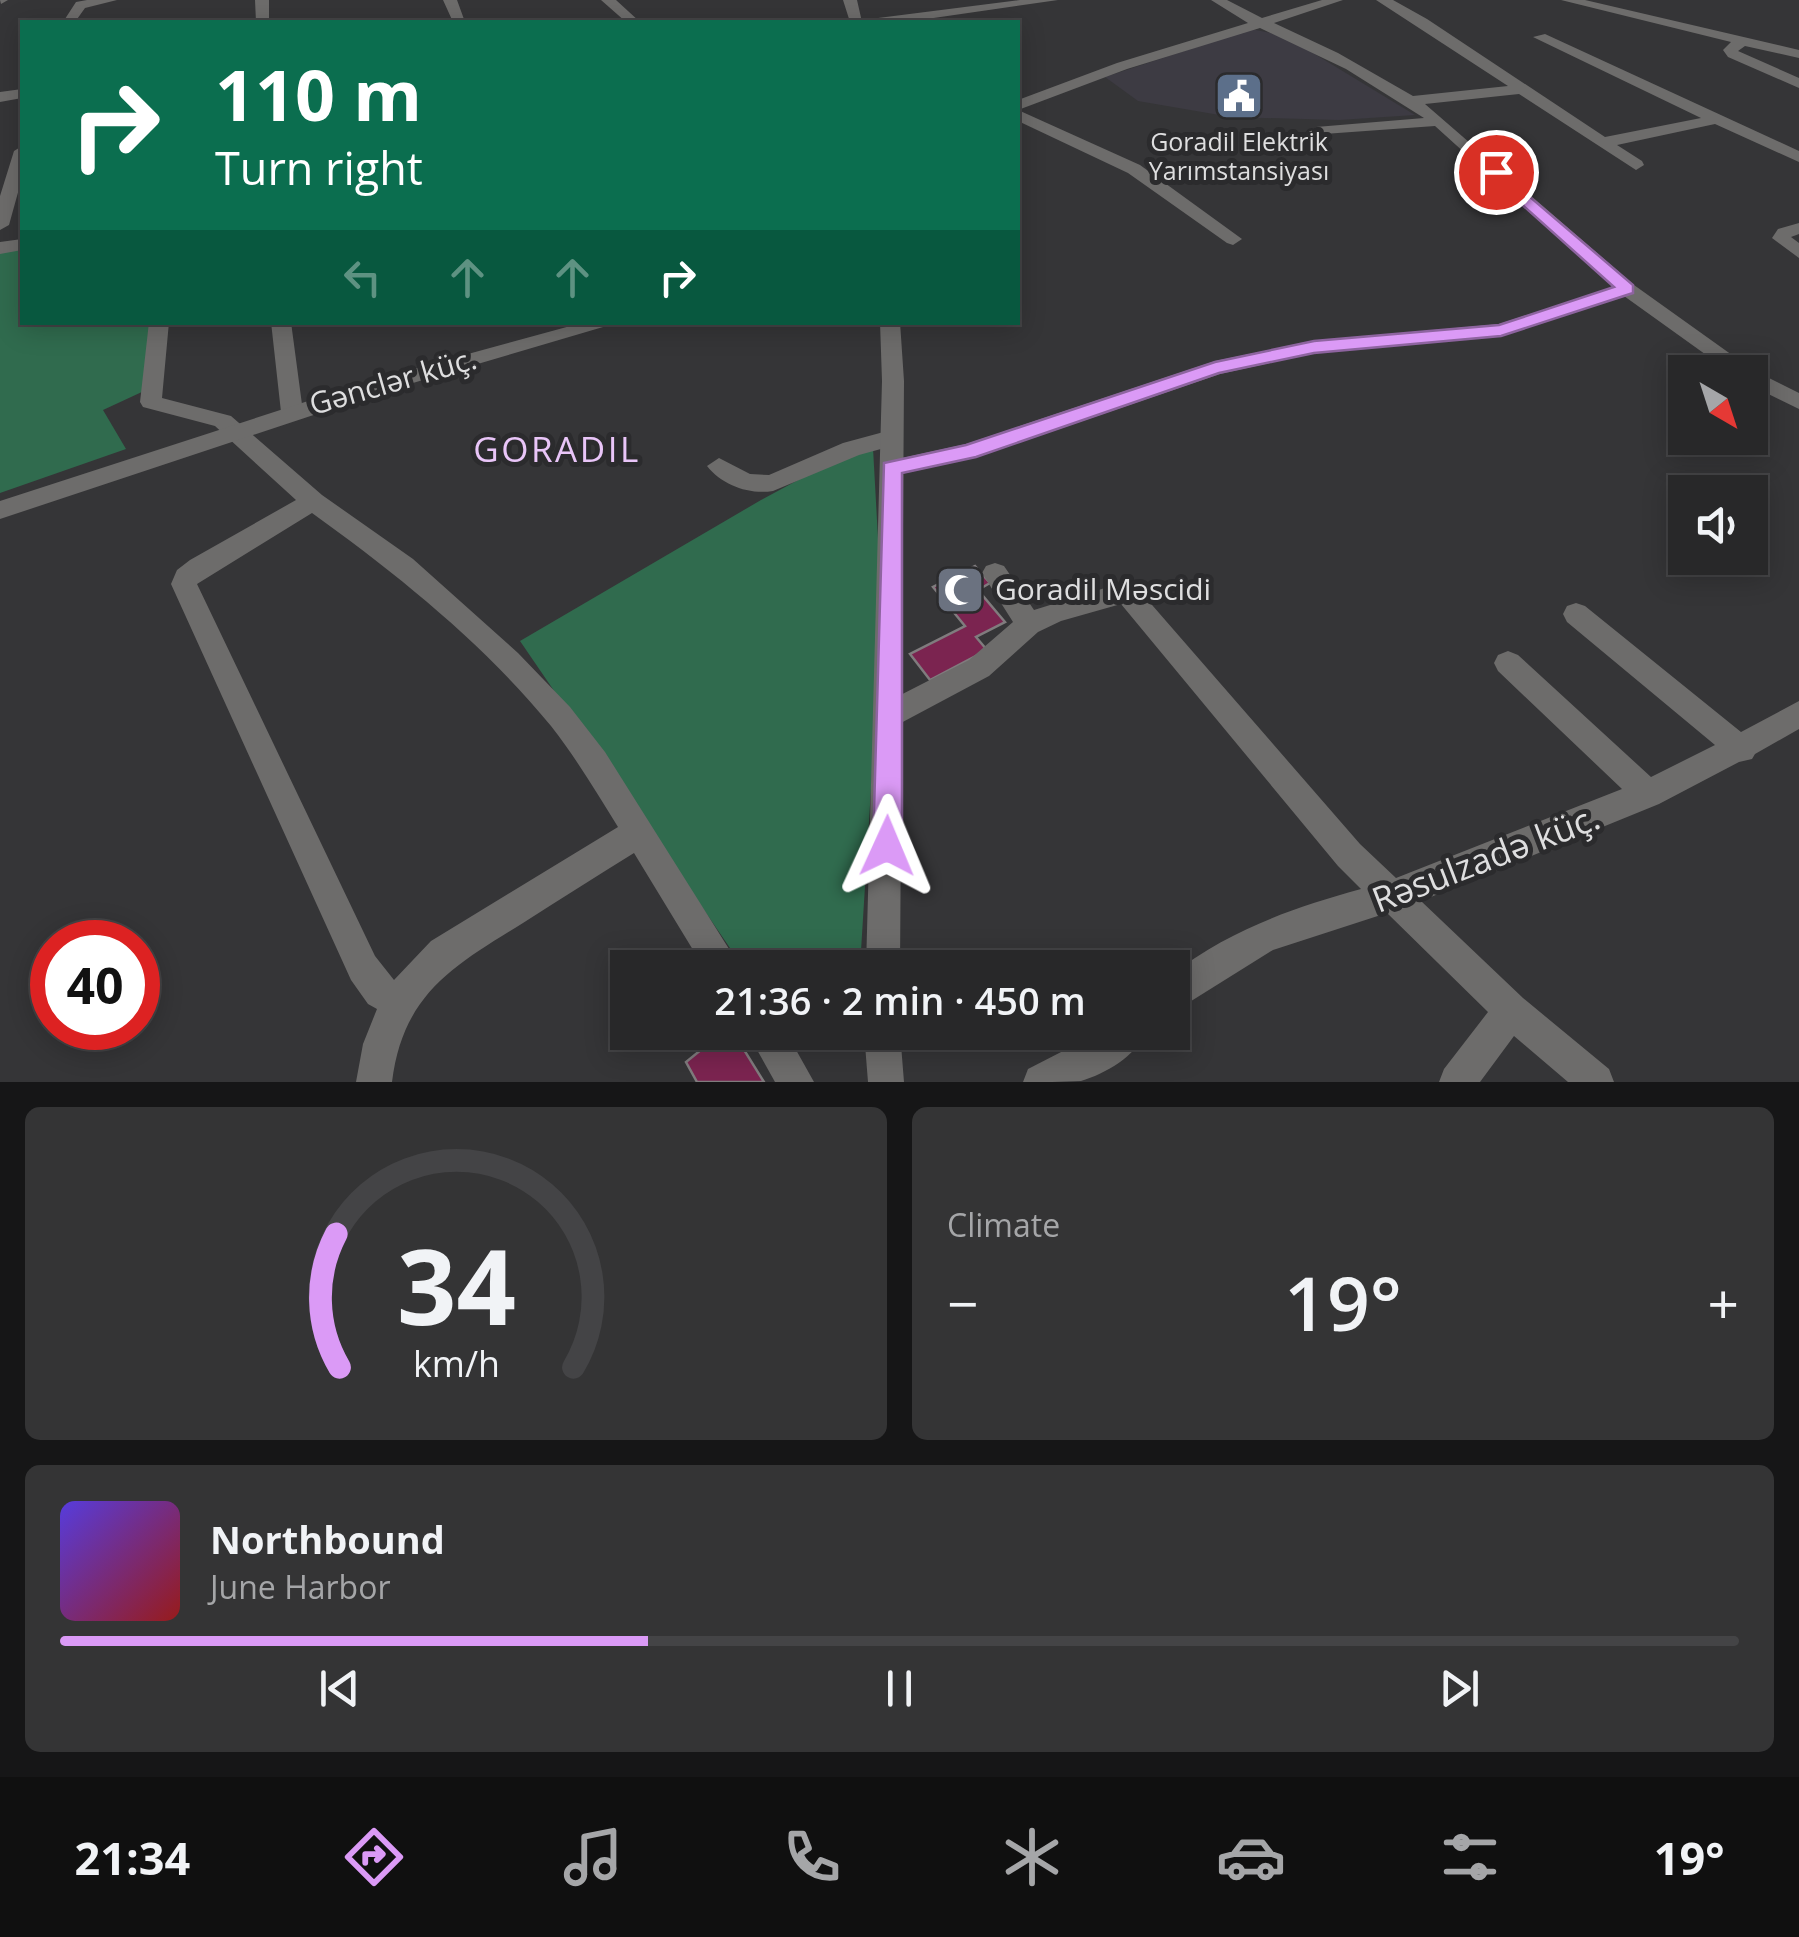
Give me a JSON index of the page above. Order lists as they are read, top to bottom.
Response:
{
  "streets": {
    "street": ["Gənclər küç.", "Rəsulzadə küç."]
  },
  "districts": ["GORADIL"],
  "places": {
    "public building": ["Goradil Elektrik Yarımstansiyası"],
    "mosque": ["Goradil Məscidi"]
  },
  "north": "bottom right",
  "page": {
    "turn": ["110 m", "Turn right"],
    "limit": "40",
    "trip": "21:36 · 2 min · 450 m",
    "tile": "Climate",
    "heat": ["−", "19°", "+"],
    "song": ["Northbound", "June Harbor"],
    "tabs": ["21:34", "19°"],
    "gauge": ["34", "km/h"]
  }
}
